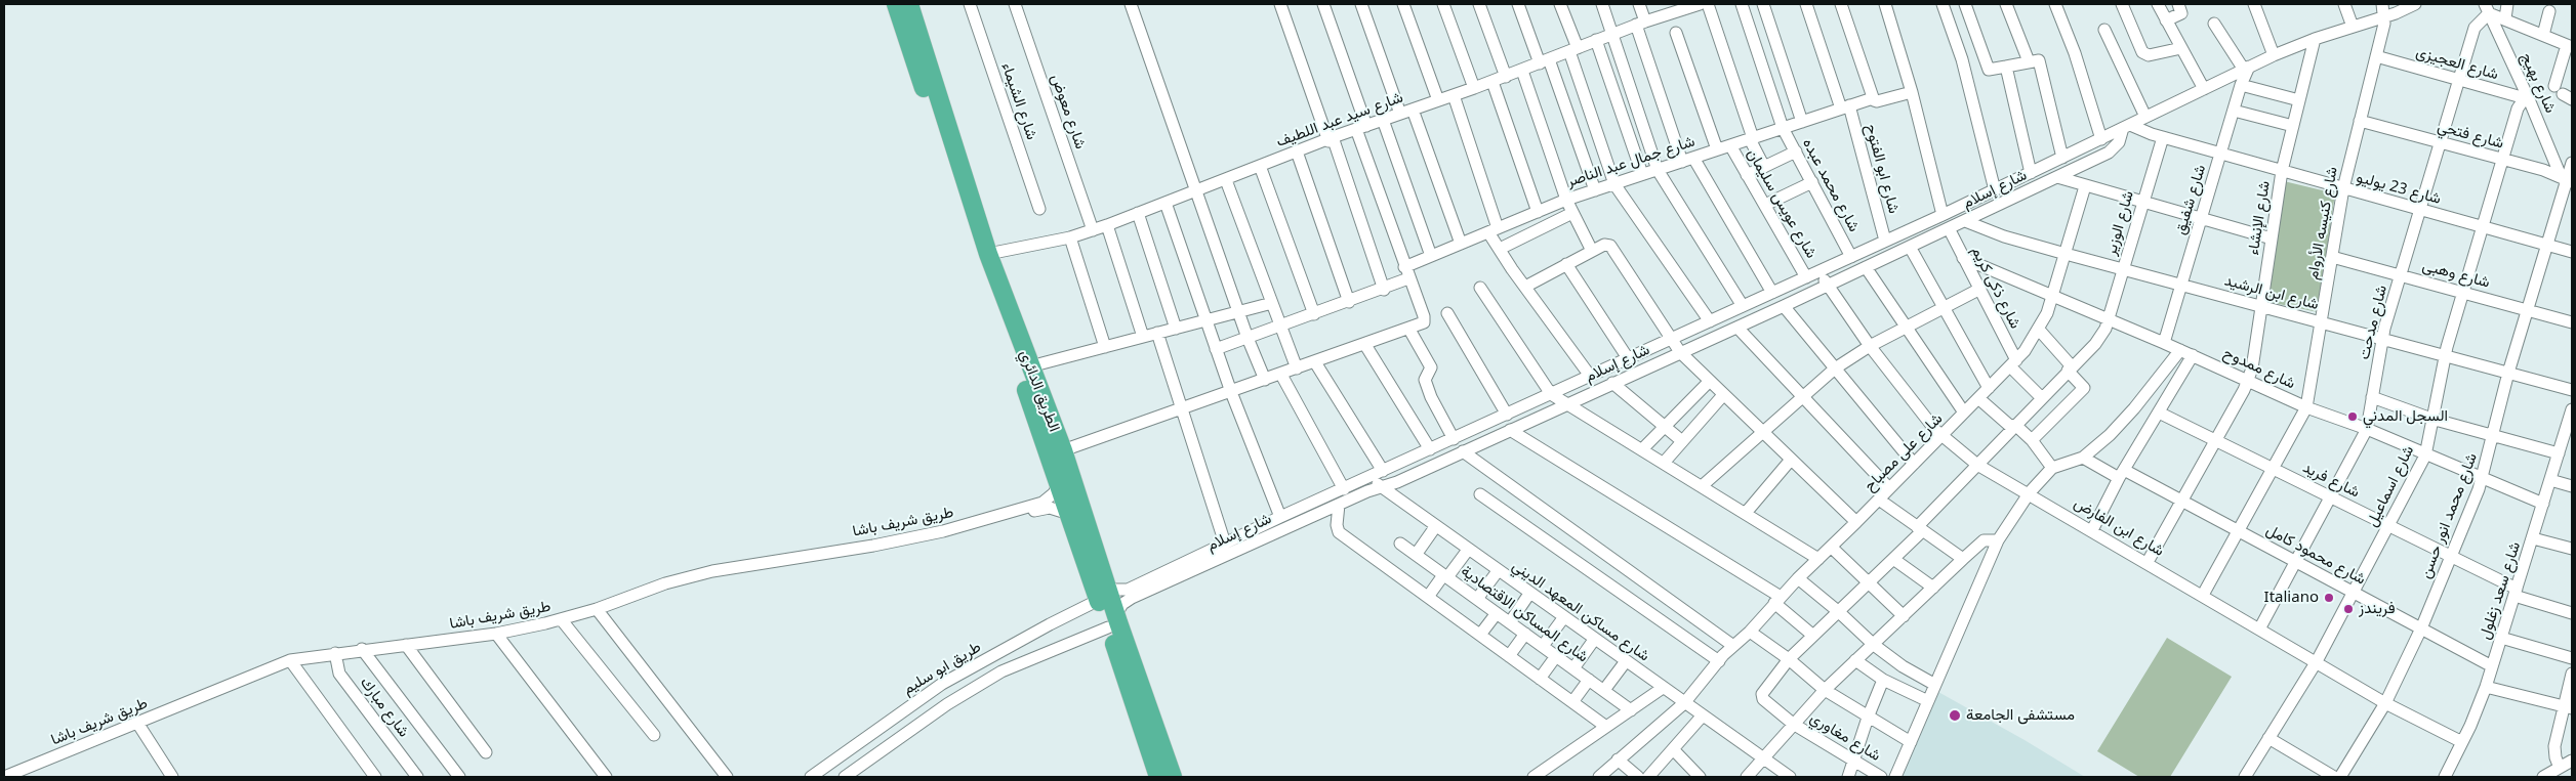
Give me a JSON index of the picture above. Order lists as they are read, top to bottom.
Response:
{
  "streets": {
    "highway": ["الطريق الدائري"],
    "street": [
      "شارع العجيزى",
      "شارع بهيج",
      "شارع الشيماء",
      "شارع معوض",
      "شارع سيد عبد اللطيف",
      "شارع فتحي",
      "شارع جمال عبد الناصر",
      "شارع ابو الفتوح",
      "شارع محمد عبده",
      "شارع 23 يوليو",
      "شارع إسلام",
      "شارع شفيق",
      "شارع عويس سليمان",
      "شارع الإنشاء",
      "شارع الوزير",
      "شارع كنيسه الأروام",
      "شارع وهبى",
      "شارع ذكى كريم",
      "شارع ابن الرشيد",
      "شارع مدحت",
      "شارع ممدوح",
      "شارع على مصباح",
      "شارع فريد",
      "شارع اسماعيل",
      "شارع محمد انور حسن",
      "طريق شريف باشا",
      "شارع ابن الفارض",
      "شارع محمود كامل",
      "شارع سعد زغلول",
      "شارع مساكن المعهد الديني",
      "شارع المساكن الاقتصادية",
      "طريق ابو سليم",
      "شارع مبارك",
      "شارع مغاوري"
    ]
  },
  "crossings": [
    ["شارع العجيزى", "شارع بهيج"],
    ["شارع العجيزى", "شارع كنيسه الأروام"],
    ["شارع العجيزى", "شارع مدحت"],
    ["شارع العجيزى", "شارع اسماعيل"],
    ["شارع بهيج", "شارع فتحي"],
    ["شارع بهيج", "شارع مدحت"],
    ["شارع بهيج", "شارع اسماعيل"],
    ["شارع بهيج", "شارع محمد انور حسن"],
    ["شارع معوض", "شارع سيد عبد اللطيف"],
    ["شارع سيد عبد اللطيف", "الطريق الدائري"],
    ["شارع فتحي", "شارع كنيسه الأروام"],
    ["شارع فتحي", "شارع مدحت"],
    ["شارع فتحي", "شارع اسماعيل"],
    ["شارع فتحي", "شارع محمد انور حسن"],
    ["شارع جمال عبد الناصر", "شارع ابو الفتوح"],
    ["شارع جمال عبد الناصر", "شارع محمد عبده"],
    ["شارع جمال عبد الناصر", "شارع عويس سليمان"],
    ["شارع ابو الفتوح", "شارع إسلام"],
    ["شارع محمد عبده", "شارع إسلام"],
    ["شارع 23 يوليو", "شارع إسلام"],
    ["شارع 23 يوليو", "شارع شفيق"],
    ["شارع 23 يوليو", "شارع الإنشاء"],
    ["شارع 23 يوليو", "شارع الوزير"],
    ["شارع 23 يوليو", "شارع كنيسه الأروام"],
    ["شارع 23 يوليو", "شارع مدحت"],
    ["شارع 23 يوليو", "شارع اسماعيل"],
    ["شارع 23 يوليو", "شارع محمد انور حسن"],
    ["شارع إسلام", "شارع شفيق"],
    ["شارع إسلام", "شارع عويس سليمان"],
    ["شارع إسلام", "شارع الإنشاء"],
    ["شارع إسلام", "شارع كنيسه الأروام"],
    ["شارع إسلام", "شارع ذكى كريم"],
    ["شارع إسلام", "شارع ابن الرشيد"],
    ["شارع إسلام", "الطريق الدائري"],
    ["شارع إسلام", "شارع ابن الفارض"],
    ["شارع إسلام", "شارع مساكن المعهد الديني"],
    ["شارع إسلام", "طريق ابو سليم"],
    ["شارع شفيق", "شارع ابن الرشيد"],
    ["شارع شفيق", "شارع ممدوح"],
    ["شارع الإنشاء", "شارع ابن الرشيد"],
    ["شارع الإنشاء", "شارع ممدوح"],
    ["شارع الإنشاء", "شارع فريد"],
    ["شارع الإنشاء", "شارع ابن الفارض"],
    ["شارع الإنشاء", "شارع محمود كامل"],
    ["شارع الوزير", "شارع ذكى كريم"],
    ["شارع الوزير", "شارع ابن الرشيد"],
    ["شارع الوزير", "شارع ممدوح"],
    ["شارع الوزير", "شارع ابن الفارض"],
    ["شارع الوزير", "شارع مغاوري"],
    ["شارع كنيسه الأروام", "شارع وهبى"],
    ["شارع كنيسه الأروام", "شارع ابن الرشيد"],
    ["شارع كنيسه الأروام", "شارع ممدوح"],
    ["شارع كنيسه الأروام", "شارع فريد"],
    ["شارع كنيسه الأروام", "شارع ابن الفارض"],
    ["شارع كنيسه الأروام", "شارع محمود كامل"],
    ["شارع وهبى", "شارع مدحت"],
    ["شارع وهبى", "شارع اسماعيل"],
    ["شارع وهبى", "شارع محمد انور حسن"],
    ["شارع ذكى كريم", "شارع ممدوح"],
    ["شارع ذكى كريم", "شارع على مصباح"],
    ["شارع ابن الرشيد", "شارع مدحت"],
    ["شارع ابن الرشيد", "شارع على مصباح"],
    ["شارع ابن الرشيد", "شارع اسماعيل"],
    ["شارع ابن الرشيد", "شارع محمد انور حسن"],
    ["شارع مدحت", "شارع ممدوح"],
    ["شارع مدحت", "شارع فريد"],
    ["شارع مدحت", "شارع ابن الفارض"],
    ["شارع مدحت", "شارع محمود كامل"],
    ["شارع ممدوح", "شارع على مصباح"],
    ["شارع ممدوح", "شارع اسماعيل"],
    ["شارع ممدوح", "شارع محمد انور حسن"],
    ["شارع ممدوح", "شارع سعد زغلول"],
    ["الطريق الدائري", "طريق شريف باشا"],
    ["الطريق الدائري", "طريق ابو سليم"],
    ["شارع على مصباح", "شارع ابن الفارض"],
    ["شارع على مصباح", "شارع مساكن المعهد الديني"],
    ["شارع فريد", "شارع اسماعيل"],
    ["شارع فريد", "شارع محمد انور حسن"],
    ["شارع فريد", "شارع سعد زغلول"],
    ["شارع اسماعيل", "شارع ابن الفارض"],
    ["شارع اسماعيل", "شارع محمود كامل"],
    ["شارع محمد انور حسن", "شارع ابن الفارض"],
    ["شارع محمد انور حسن", "شارع محمود كامل"],
    ["طريق شريف باشا", "شارع مبارك"],
    ["شارع ابن الفارض", "شارع سعد زغلول"],
    ["شارع محمود كامل", "شارع سعد زغلول"]
  ],
  "places": [
    "السجل المدني",
    "Italiano",
    "فريندز",
    "مستشفى الجامعة"
  ]
}
